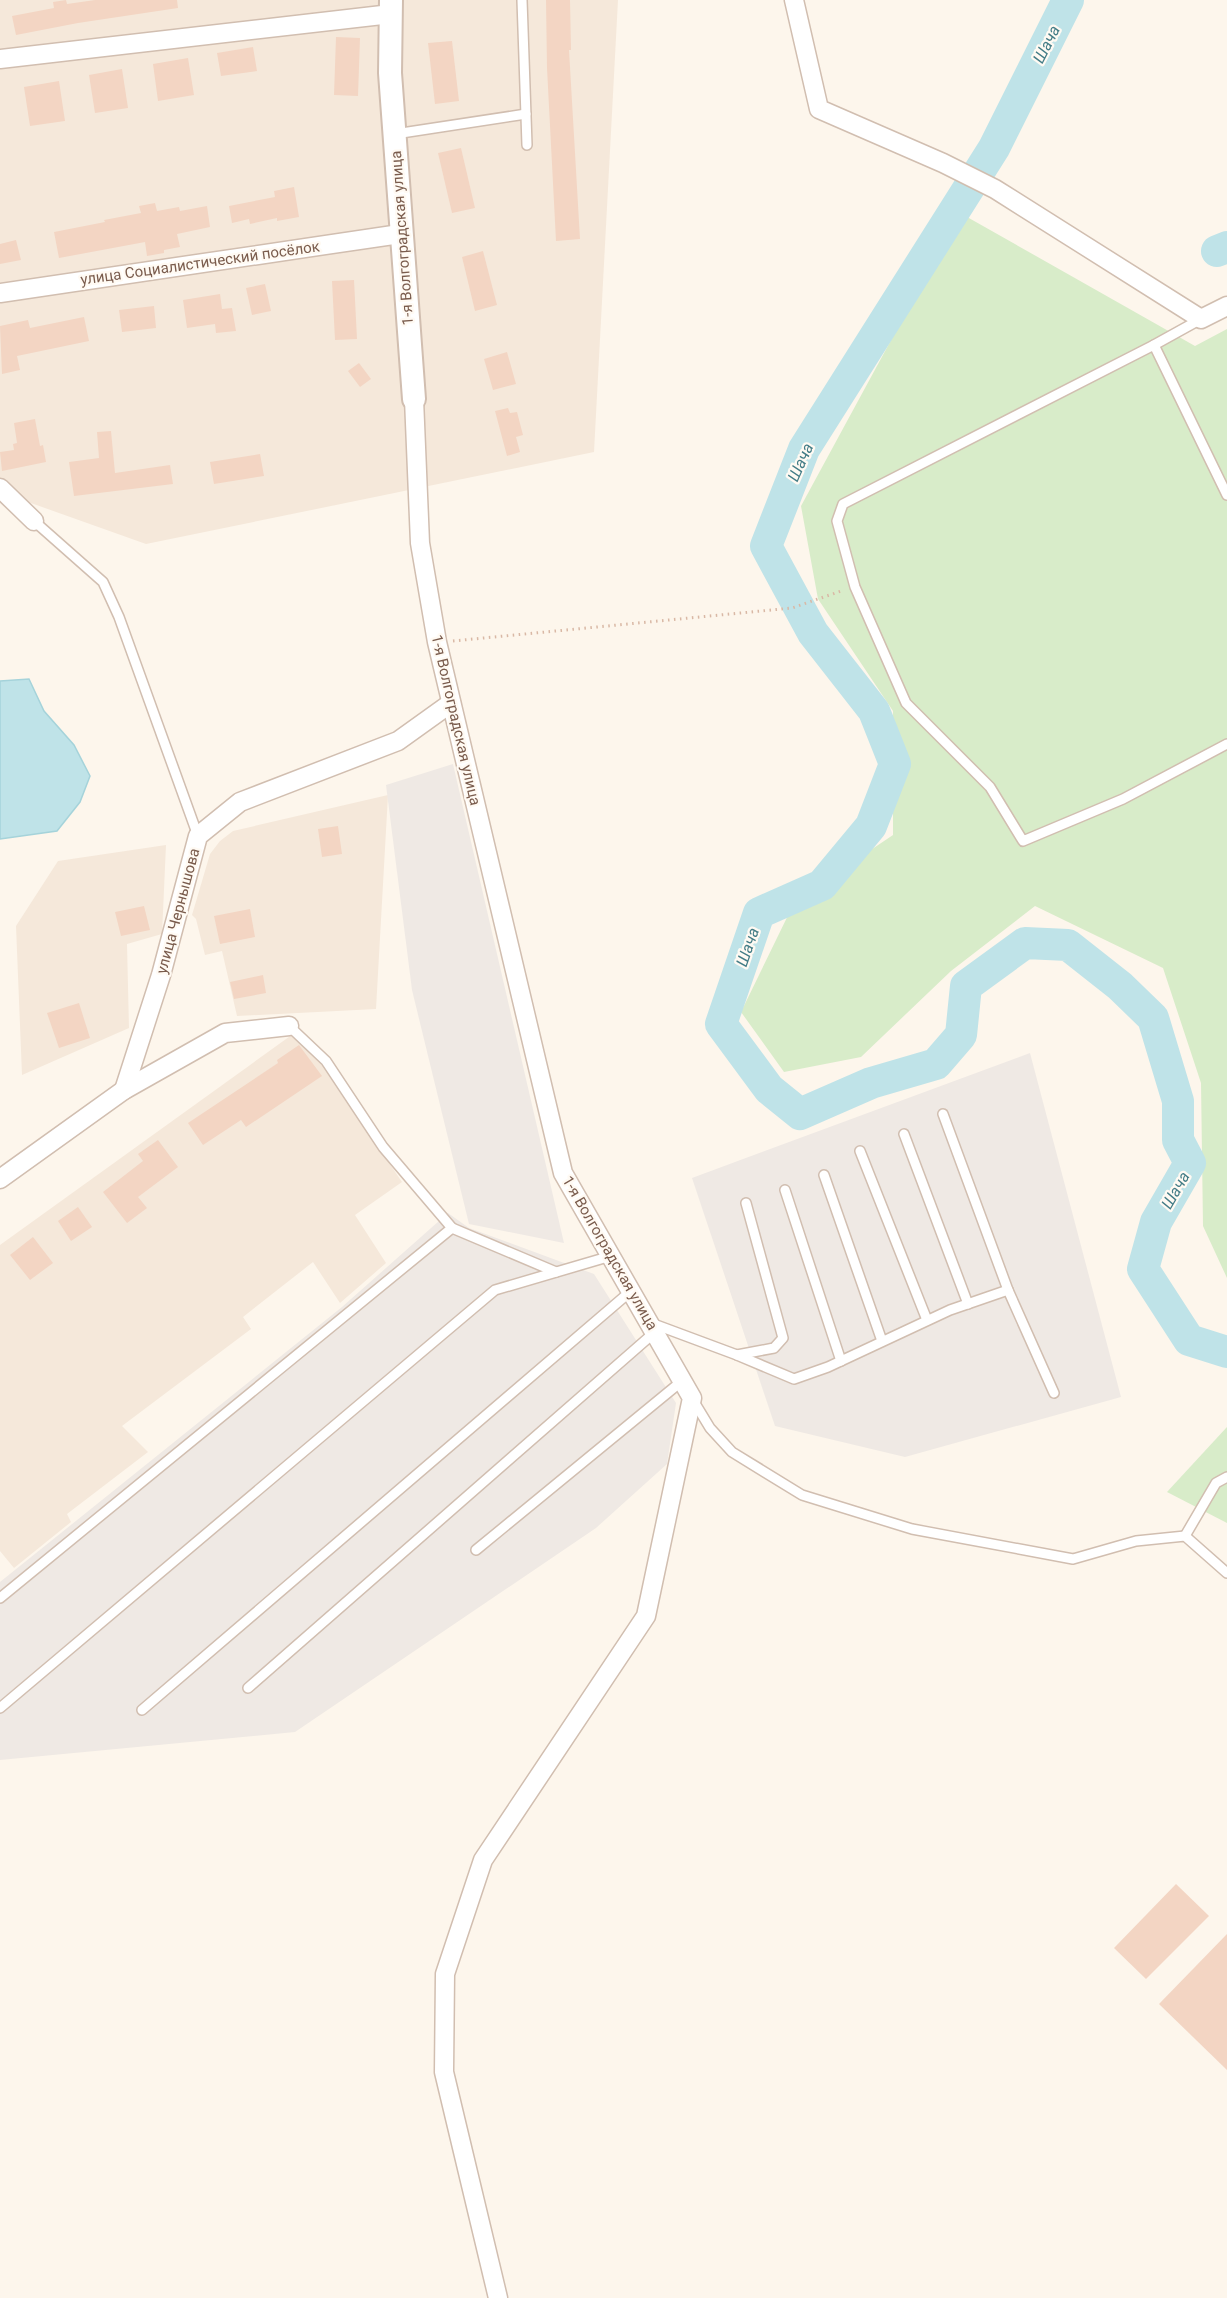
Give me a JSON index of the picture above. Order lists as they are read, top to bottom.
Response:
{
  "streets": {
    "street": ["1-я Волгоградская улица", "улица Социалистический посёлок", "улица Чернышова"]
  },
  "crossings": [
    ["1-я Волгоградская улица", "улица Социалистический посёлок"],
    ["1-я Волгоградская улица", "улица Чернышова"]
  ],
  "water": ["Шача"]
}
